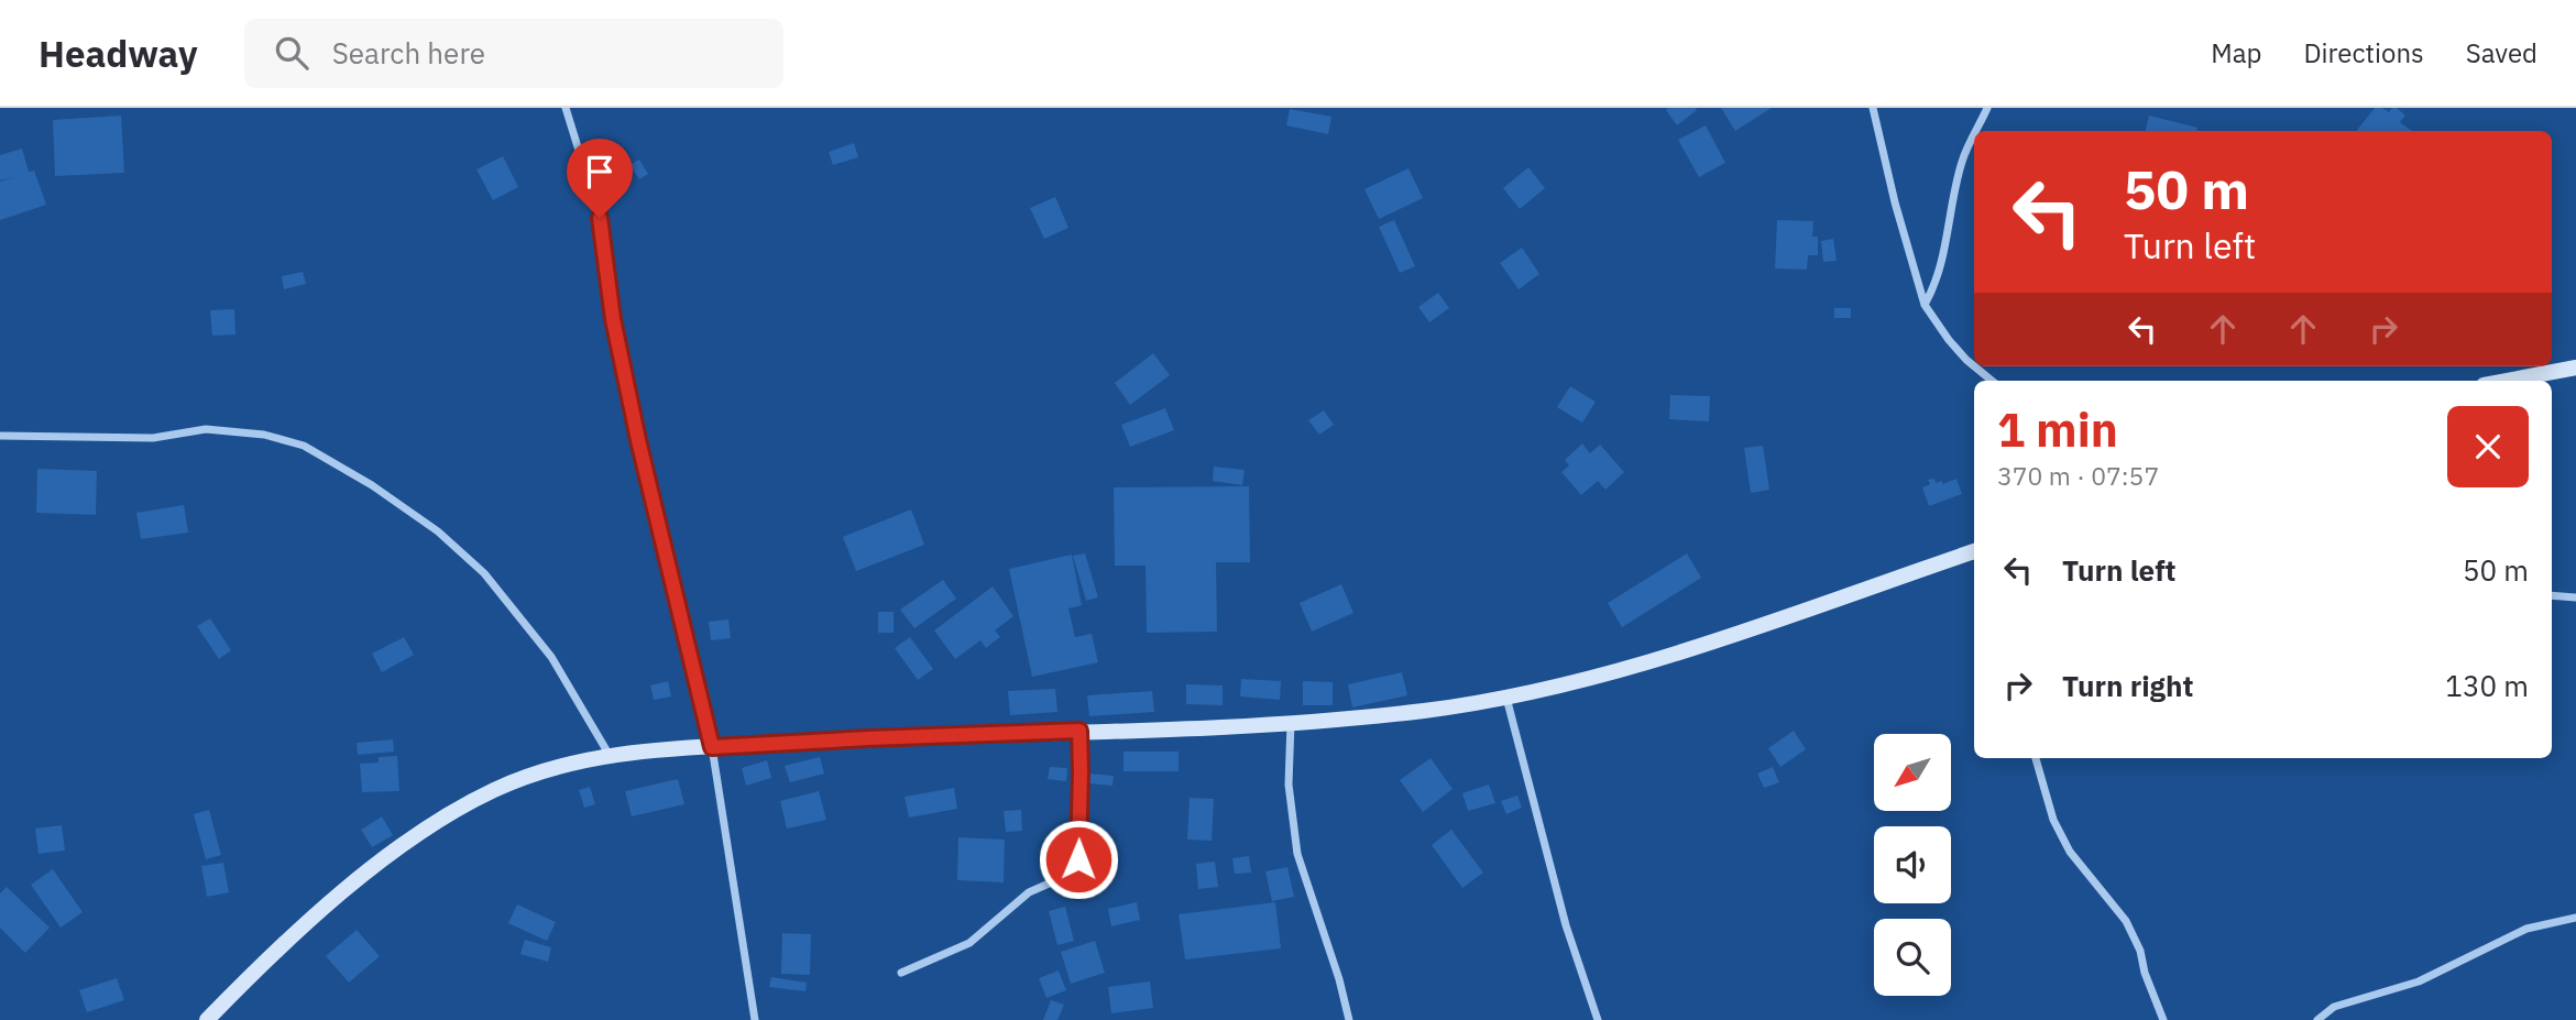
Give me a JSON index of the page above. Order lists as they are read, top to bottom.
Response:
{
  "north": "bottom left",
  "page": {
    "header": "Headway",
    "search": "Search here",
    "nav": ["Map", "Directions", "Saved"],
    "turn": ["50 m", "Turn left"],
    "heading": ["1 min", "370 m · 07:57"],
    "list": [
      {
        "name": "Turn left",
        "value": "50 m"
      },
      {
        "name": "Turn right",
        "value": "130 m"
      }
    ]
  }
}
